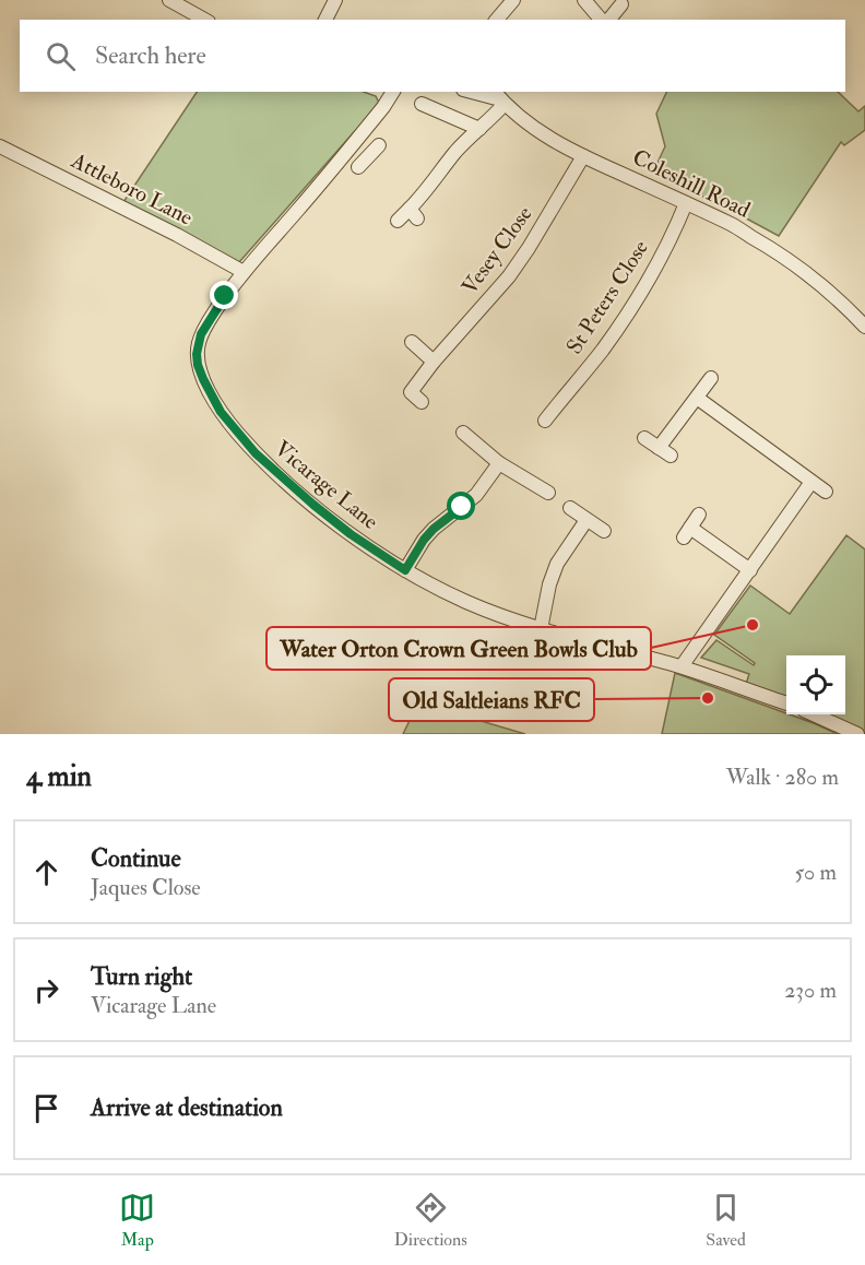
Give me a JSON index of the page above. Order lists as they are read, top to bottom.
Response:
{
  "streets": {
    "street": [
      "Coleshill Road",
      "Attleboro Lane",
      "Vesey Close",
      "St Peters Close",
      "Vicarage Lane"
    ]
  },
  "crossings": [
    ["Coleshill Road", "Vesey Close"],
    ["Coleshill Road", "St Peters Close"],
    ["Attleboro Lane", "Vicarage Lane"]
  ],
  "places": ["Water Orton Crown Green Bowls Club", "Old Saltleians RFC"],
  "page": {
    "search": "Search here",
    "heading": ["4 min", "Walk · 280 m"],
    "list": [
      ["Continue", "Jaques Close", "50 m"],
      ["Turn right", "Vicarage Lane", "230 m"],
      "Arrive at destination"
    ],
    "nav": ["Map", "Directions", "Saved"]
  }
}
